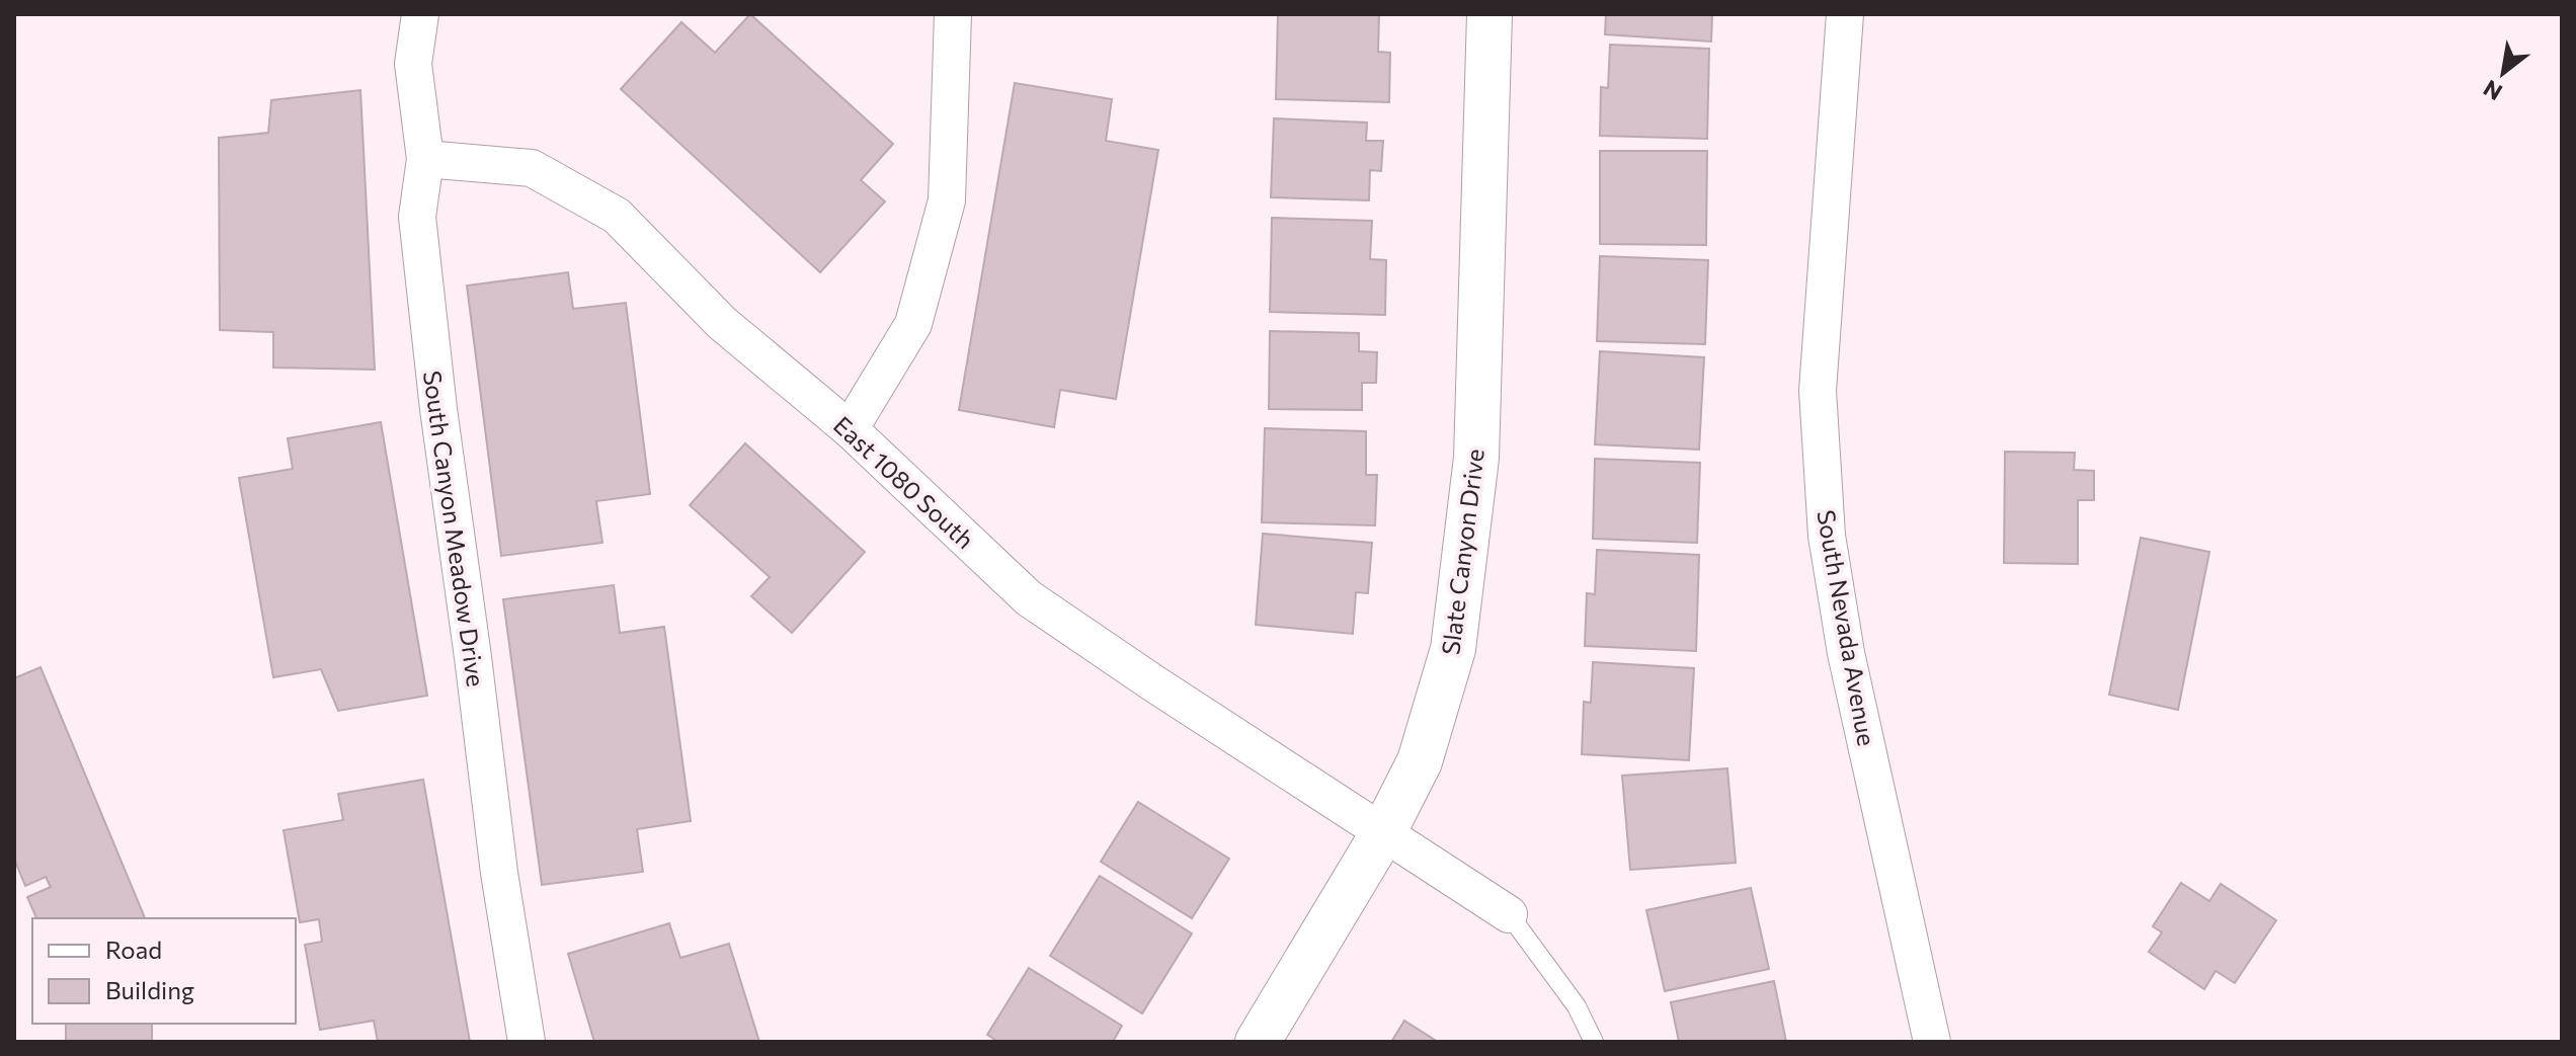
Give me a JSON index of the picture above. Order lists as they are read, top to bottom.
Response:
{
  "streets": {
    "street": [
      "East 1080 South",
      "South Canyon Meadow Drive",
      "Slate Canyon Drive",
      "South Nevada Avenue"
    ]
  },
  "crossings": [
    ["East 1080 South", "South Canyon Meadow Drive"],
    ["East 1080 South", "Slate Canyon Drive"]
  ],
  "legend": ["Road", "Building"],
  "north": "bottom left"
}
